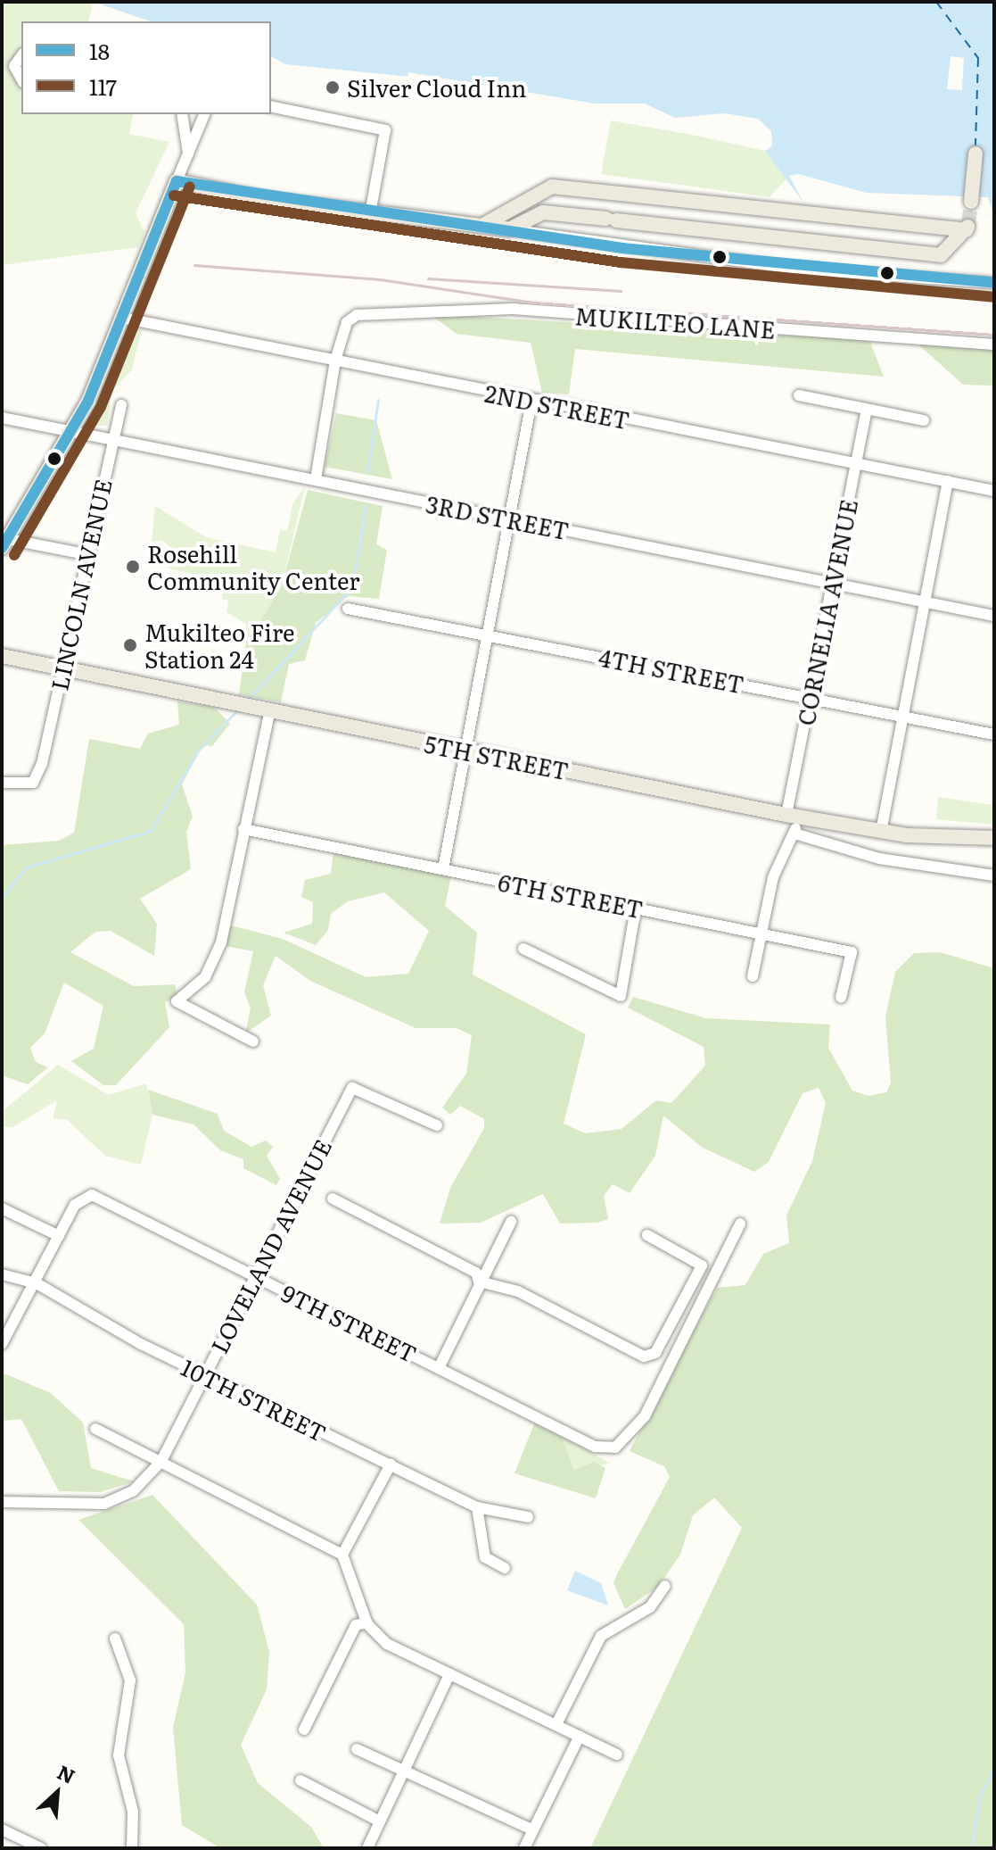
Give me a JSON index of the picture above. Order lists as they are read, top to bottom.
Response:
{
  "streets": {
    "main road": ["5TH STREET"],
    "street": [
      "MUKILTEO LANE",
      "2ND STREET",
      "3RD STREET",
      "LINCOLN AVENUE",
      "CORNELIA AVENUE",
      "4TH STREET",
      "6TH STREET",
      "LOVELAND AVENUE",
      "9TH STREET",
      "10TH STREET"
    ]
  },
  "crossings": [
    ["MUKILTEO LANE", "2ND STREET"],
    ["2ND STREET", "CORNELIA AVENUE"],
    ["3RD STREET", "LINCOLN AVENUE"],
    ["3RD STREET", "CORNELIA AVENUE"],
    ["LINCOLN AVENUE", "5TH STREET"],
    ["CORNELIA AVENUE", "4TH STREET"],
    ["CORNELIA AVENUE", "5TH STREET"],
    ["CORNELIA AVENUE", "6TH STREET"],
    ["LOVELAND AVENUE", "9TH STREET"],
    ["LOVELAND AVENUE", "10TH STREET"]
  ],
  "places": ["Silver Cloud Inn", "Rosehill Community Center", "Mukilteo Fire Station 24"],
  "lines": ["transit line 18", "transit line 117"],
  "legend": ["18", "117"],
  "north": "top right"
}
